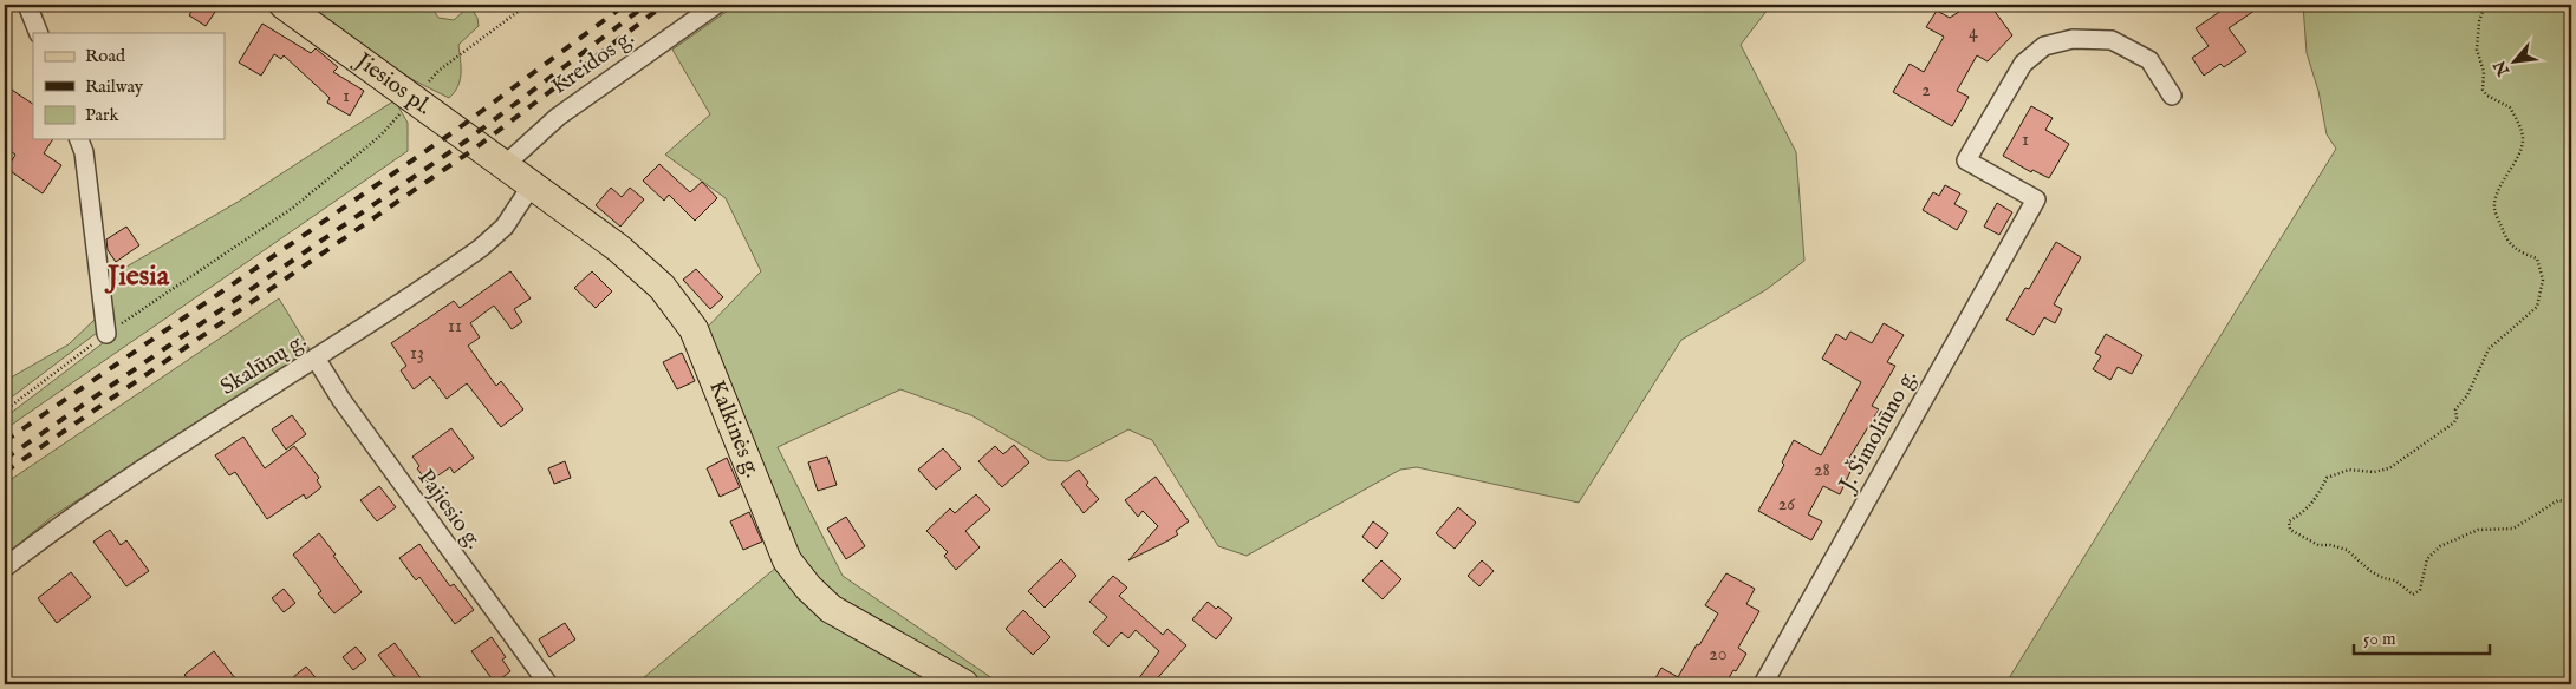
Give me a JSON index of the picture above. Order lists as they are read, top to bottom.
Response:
{
  "streets": {
    "main road": ["Jiesios pl.", "Kalkinės g."],
    "street": [
      "Kreidos g.",
      "Skalūnų g.",
      "J. Šimoliūno g.",
      "Pajiesio g."
    ]
  },
  "crossings": [
    ["Kreidos g.", "Jiesios pl."],
    ["Kreidos g.", "Kalkinės g."],
    ["Jiesios pl.", "Kalkinės g."],
    ["Skalūnų g.", "Kalkinės g."],
    ["Skalūnų g.", "Pajiesio g."]
  ],
  "districts": ["Jiesia"],
  "house_numbers": [
    "4",
    "2",
    "1",
    "1",
    "11",
    "13",
    "28",
    "26",
    "20"
  ],
  "legend": ["Road", "Railway", "Park"],
  "scale_bar": "50 m",
  "north": "bottom left"
}
